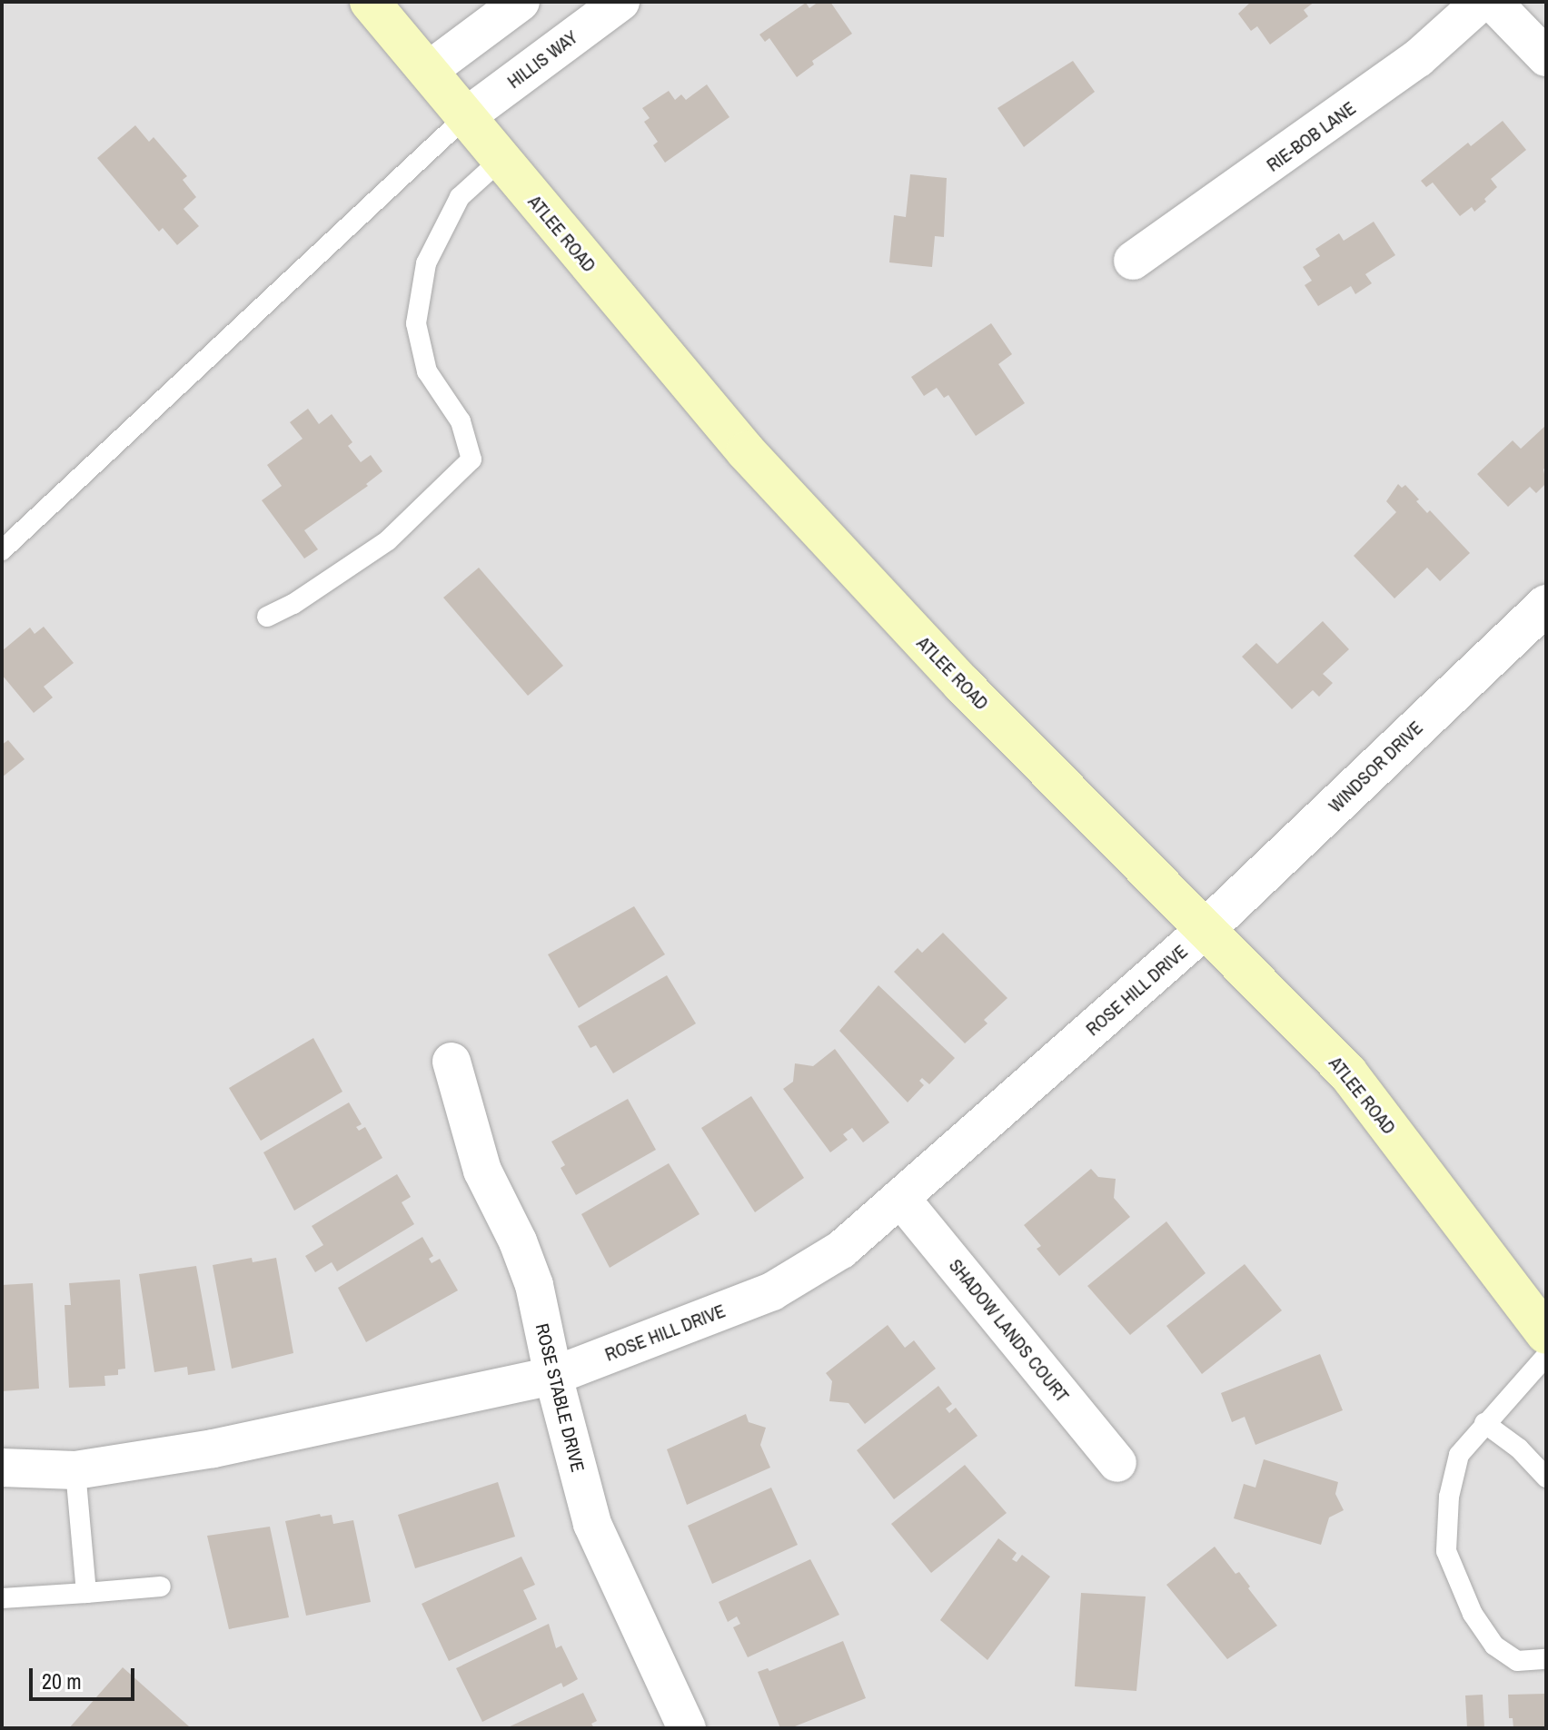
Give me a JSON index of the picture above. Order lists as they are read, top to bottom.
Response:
{
  "streets": {
    "main road": ["ATLEE ROAD"],
    "street": [
      "HILLIS WAY",
      "RIE-BOB LANE",
      "WINDSOR DRIVE",
      "ROSE HILL DRIVE",
      "SHADOW LANDS COURT",
      "ROSE STABLE DRIVE"
    ]
  },
  "crossings": [
    ["HILLIS WAY", "ATLEE ROAD"],
    ["ATLEE ROAD", "WINDSOR DRIVE"],
    ["ATLEE ROAD", "ROSE HILL DRIVE"],
    ["WINDSOR DRIVE", "ROSE HILL DRIVE"],
    ["ROSE HILL DRIVE", "SHADOW LANDS COURT"],
    ["ROSE HILL DRIVE", "ROSE STABLE DRIVE"]
  ],
  "scale_bar": "20 m"
}
